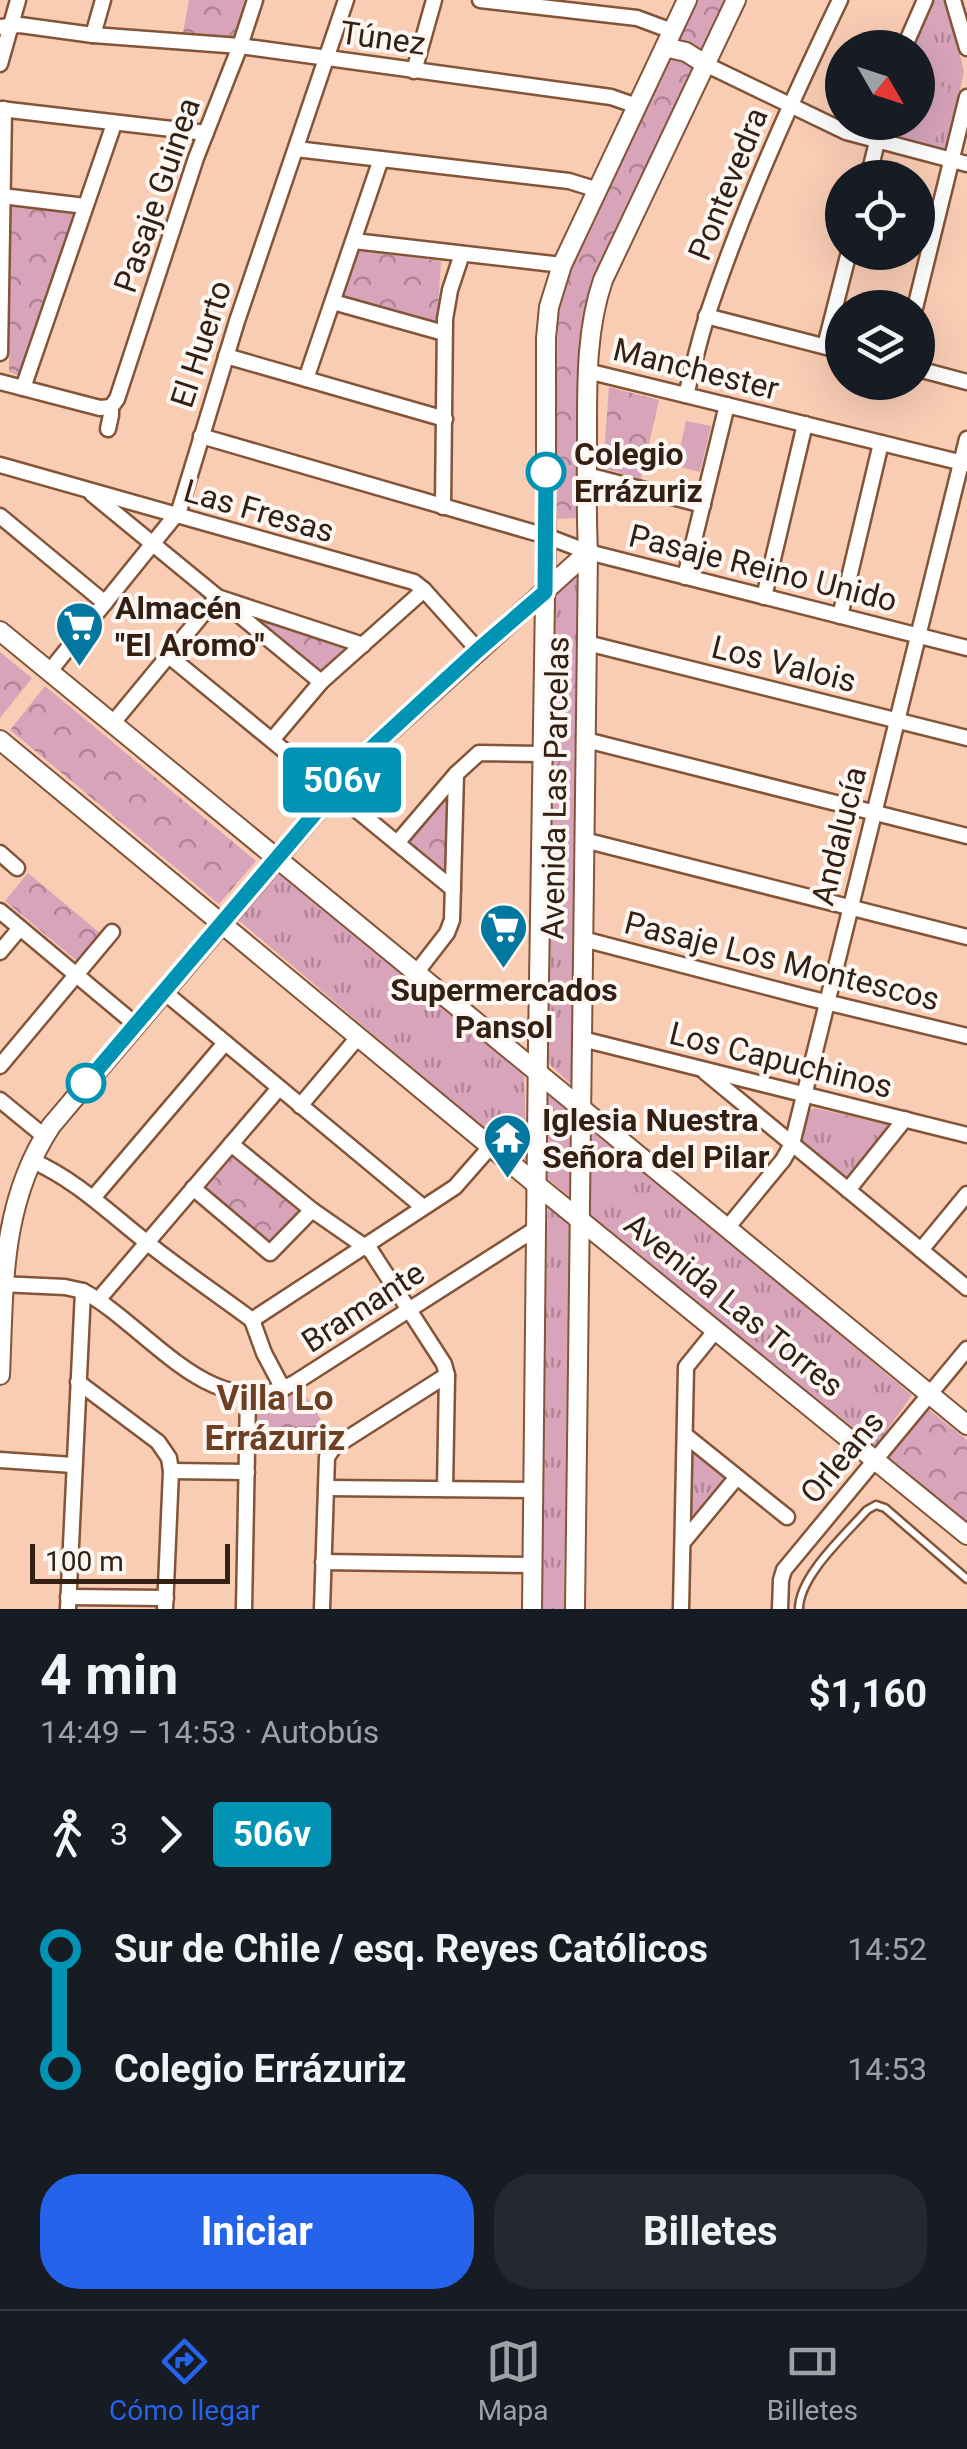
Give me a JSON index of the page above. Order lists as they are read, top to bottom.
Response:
{
  "streets": {
    "street": [
      "Túnez",
      "Pontevedra",
      "Pasaje Guinea",
      "El Huerto",
      "Manchester",
      "Las Fresas",
      "Pasaje Reino Unido",
      "Los Valois",
      "Avenida Las Parcelas",
      "Andalucía",
      "Pasaje Los Montescos",
      "Los Capuchinos",
      "Avenida Las Torres",
      "Bramante",
      "Orleans"
    ]
  },
  "crossings": [
    ["Túnez", "Pasaje Guinea"],
    ["Túnez", "El Huerto"],
    ["Túnez", "Avenida Las Parcelas"],
    ["Pontevedra", "Manchester"],
    ["El Huerto", "Las Fresas"],
    ["El Huerto", "Pasaje Reino Unido"],
    ["El Huerto", "Avenida Las Torres"],
    ["Manchester", "Avenida Las Parcelas"],
    ["Manchester", "Andalucía"],
    ["Pasaje Reino Unido", "Avenida Las Parcelas"],
    ["Pasaje Reino Unido", "Andalucía"],
    ["Los Valois", "Avenida Las Parcelas"],
    ["Los Valois", "Andalucía"],
    ["Avenida Las Parcelas", "Pasaje Los Montescos"],
    ["Avenida Las Parcelas", "Los Capuchinos"],
    ["Avenida Las Parcelas", "Avenida Las Torres"],
    ["Avenida Las Parcelas", "Bramante"],
    ["Andalucía", "Pasaje Los Montescos"],
    ["Andalucía", "Los Capuchinos"],
    ["Andalucía", "Avenida Las Torres"],
    ["Avenida Las Torres", "Orleans"]
  ],
  "districts": ["Villa Lo Errázuriz"],
  "places": {
    "other": ["Colegio Errázuriz"],
    "supermarket": ["Almacén \"El Aromo\"", "Supermercados Pansol"],
    "temple": ["Iglesia Nuestra Señora del Pilar"]
  },
  "lines": ["bus line 506v"],
  "scale_bar": "100 m",
  "north": "bottom right",
  "page": {
    "on_map": "506v",
    "scale": "100 m",
    "heading": ["4 min", "14:49 – 14:53 · Autobús", "$1,160"],
    "legs": ["3", "506v"],
    "list": [
      {
        "name": "Sur de Chile / esq. Reyes Católicos",
        "value": "14:52"
      },
      {
        "name": "Colegio Errázuriz",
        "value": "14:53"
      }
    ],
    "buttons": ["Iniciar", "Billetes"],
    "tabs": ["Cómo llegar", "Mapa", "Billetes"]
  }
}
